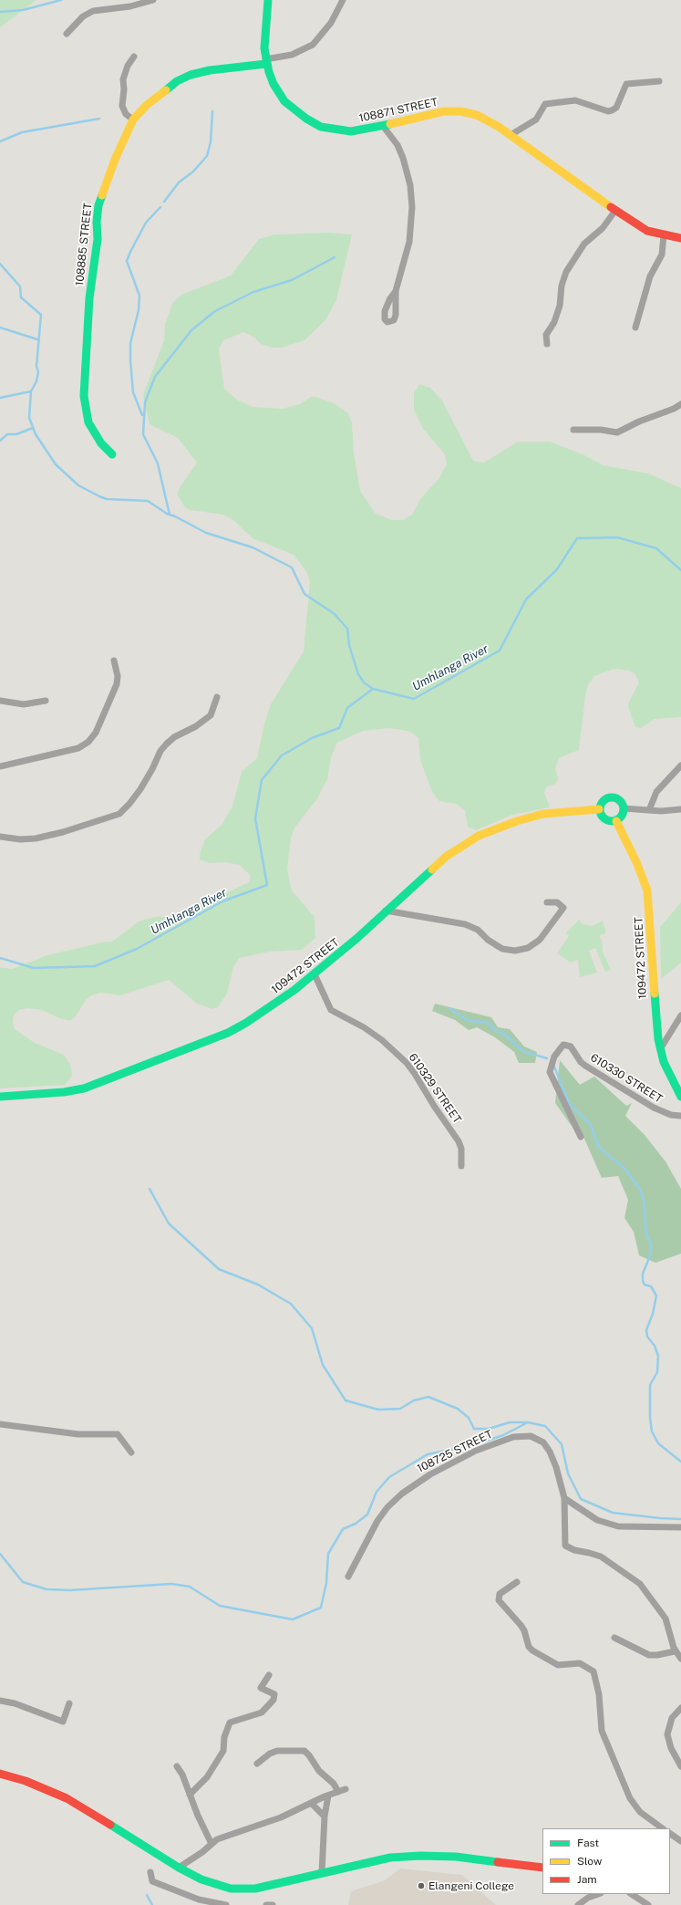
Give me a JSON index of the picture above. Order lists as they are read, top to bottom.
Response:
{
  "streets": {
    "street": [
      "108871 STREET",
      "108885 STREET",
      "109472 STREET",
      "610330 STREET",
      "610329 STREET",
      "108725 STREET"
    ]
  },
  "crossings": [
    ["108871 STREET", "108885 STREET"],
    ["109472 STREET", "610329 STREET"]
  ],
  "water": ["Umhlanga River"],
  "places": ["Elangeni College"],
  "legend": ["Fast", "Slow", "Jam"]
}
